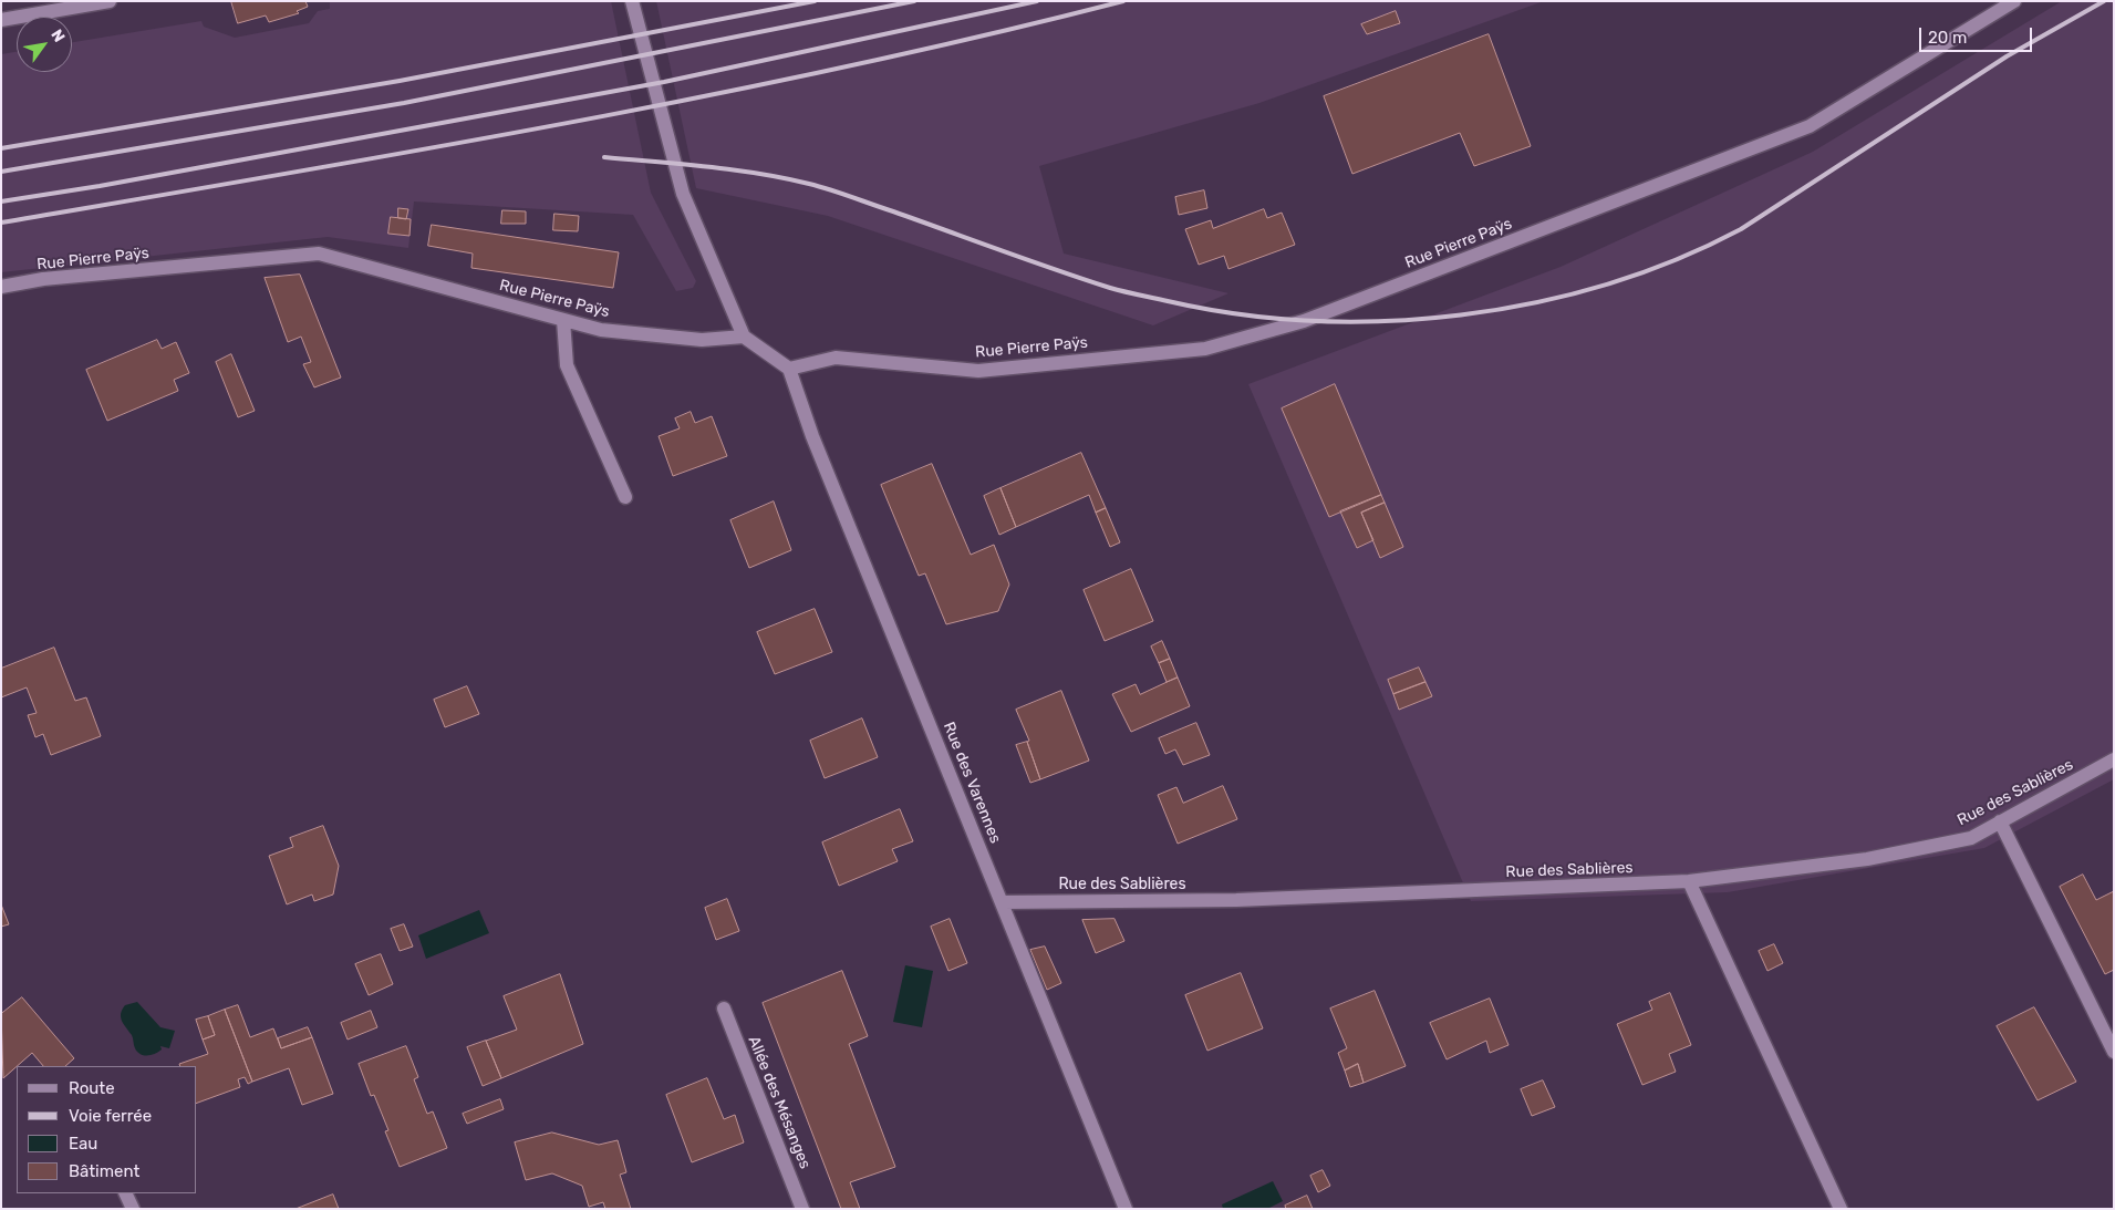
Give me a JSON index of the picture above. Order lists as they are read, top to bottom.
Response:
{
  "streets": {
    "street": [
      "Rue Pierre Paÿs",
      "Rue des Varennes",
      "Rue des Sablières",
      "Allée des Mésanges"
    ]
  },
  "crossings": [
    ["Rue Pierre Paÿs", "Rue des Varennes"],
    ["Rue des Varennes", "Rue des Sablières"]
  ],
  "legend": [
    "Route",
    "Voie ferrée",
    "Eau",
    "Bâtiment"
  ],
  "scale_bar": "20 m",
  "north": "top right"
}
